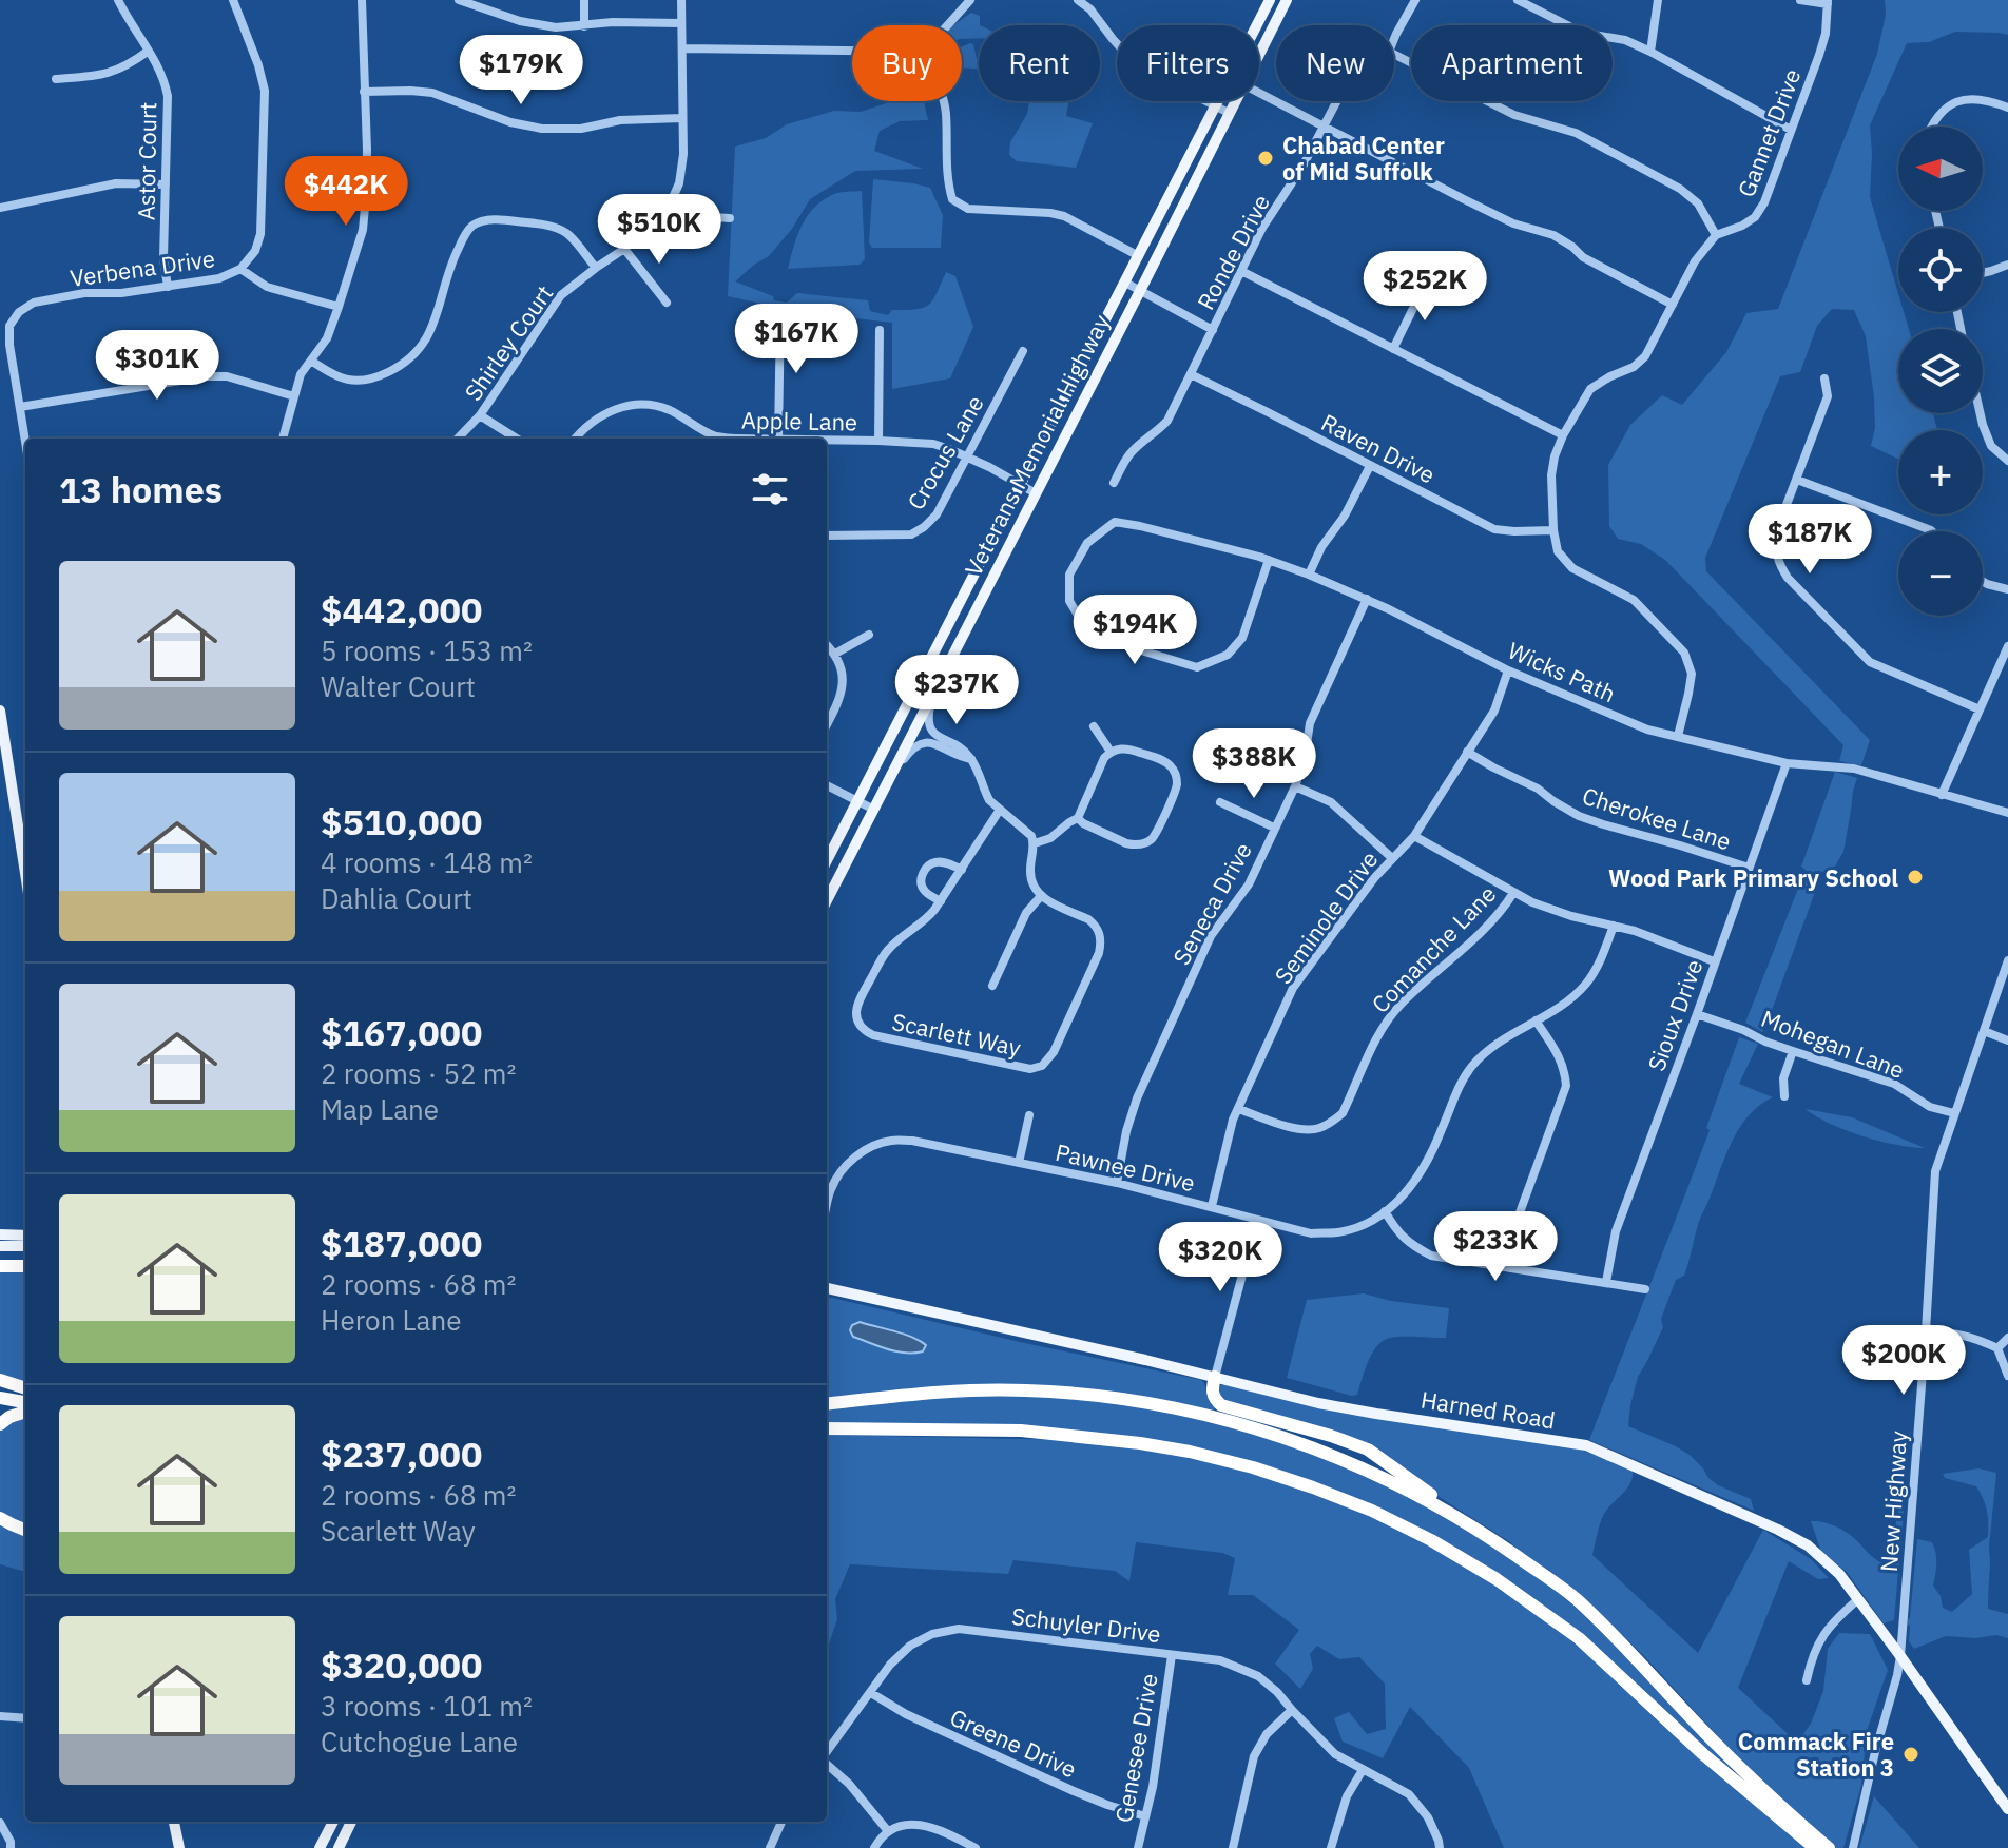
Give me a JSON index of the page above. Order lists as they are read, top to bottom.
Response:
{
  "streets": {
    "main road": ["Veterans Memorial Highway", "Harned Road"],
    "street": [
      "Gannet Drive",
      "Astor Court",
      "Ronde Drive",
      "Verbena Drive",
      "Shirley Court",
      "Apple Lane",
      "Raven Drive",
      "Crocus Lane",
      "Wicks Path",
      "Cherokee Lane",
      "Seneca Drive",
      "Seminole Drive",
      "Comanche Lane",
      "Sioux Drive",
      "Scarlett Way",
      "Mohegan Lane",
      "Pawnee Drive",
      "New Highway",
      "Schuyler Drive",
      "Greene Drive",
      "Genesee Drive"
    ]
  },
  "crossings": [
    ["Gannet Drive", "Raven Drive"],
    ["Gannet Drive", "Wicks Path"],
    ["Astor Court", "Verbena Drive"],
    ["Ronde Drive", "Raven Drive"],
    ["Apple Lane", "Veterans Memorial Highway"],
    ["Apple Lane", "Crocus Lane"],
    ["Wicks Path", "Seneca Drive"],
    ["Wicks Path", "Seminole Drive"],
    ["Wicks Path", "Sioux Drive"],
    ["Cherokee Lane", "Seminole Drive"],
    ["Cherokee Lane", "Sioux Drive"],
    ["Seneca Drive", "Pawnee Drive"],
    ["Seminole Drive", "Comanche Lane"],
    ["Seminole Drive", "Pawnee Drive"],
    ["Sioux Drive", "Mohegan Lane"],
    ["Mohegan Lane", "New Highway"],
    ["Harned Road", "New Highway"],
    ["Schuyler Drive", "Greene Drive"],
    ["Schuyler Drive", "Genesee Drive"],
    ["Greene Drive", "Genesee Drive"]
  ],
  "places": ["Chabad Center of Mid Suffolk", "Wood Park Primary School", "Commack Fire Station 3"],
  "north": "left",
  "page": {
    "chip": [
      "Buy",
      "Rent",
      "Filters",
      "New",
      "Apartment"
    ],
    "price": [
      "$179K",
      "$442K",
      "$510K",
      "$252K",
      "$167K",
      "$301K",
      "$187K",
      "$194K",
      "$237K",
      "$388K",
      "$233K",
      "$320K",
      "$200K"
    ],
    "map_buttons": ["+", "−"],
    "heading": "13 homes",
    "list": [
      {
        "name": "$442,000",
        "note": "5 rooms · 153 m² · Walter Court"
      },
      {
        "name": "$510,000",
        "note": "4 rooms · 148 m² · Dahlia Court"
      },
      {
        "name": "$167,000",
        "note": "2 rooms · 52 m² · Map Lane"
      },
      {
        "name": "$187,000",
        "note": "2 rooms · 68 m² · Heron Lane"
      },
      {
        "name": "$237,000",
        "note": "2 rooms · 68 m² · Scarlett Way"
      },
      {
        "name": "$320,000",
        "note": "3 rooms · 101 m² · Cutchogue Lane"
      }
    ]
  }
}
